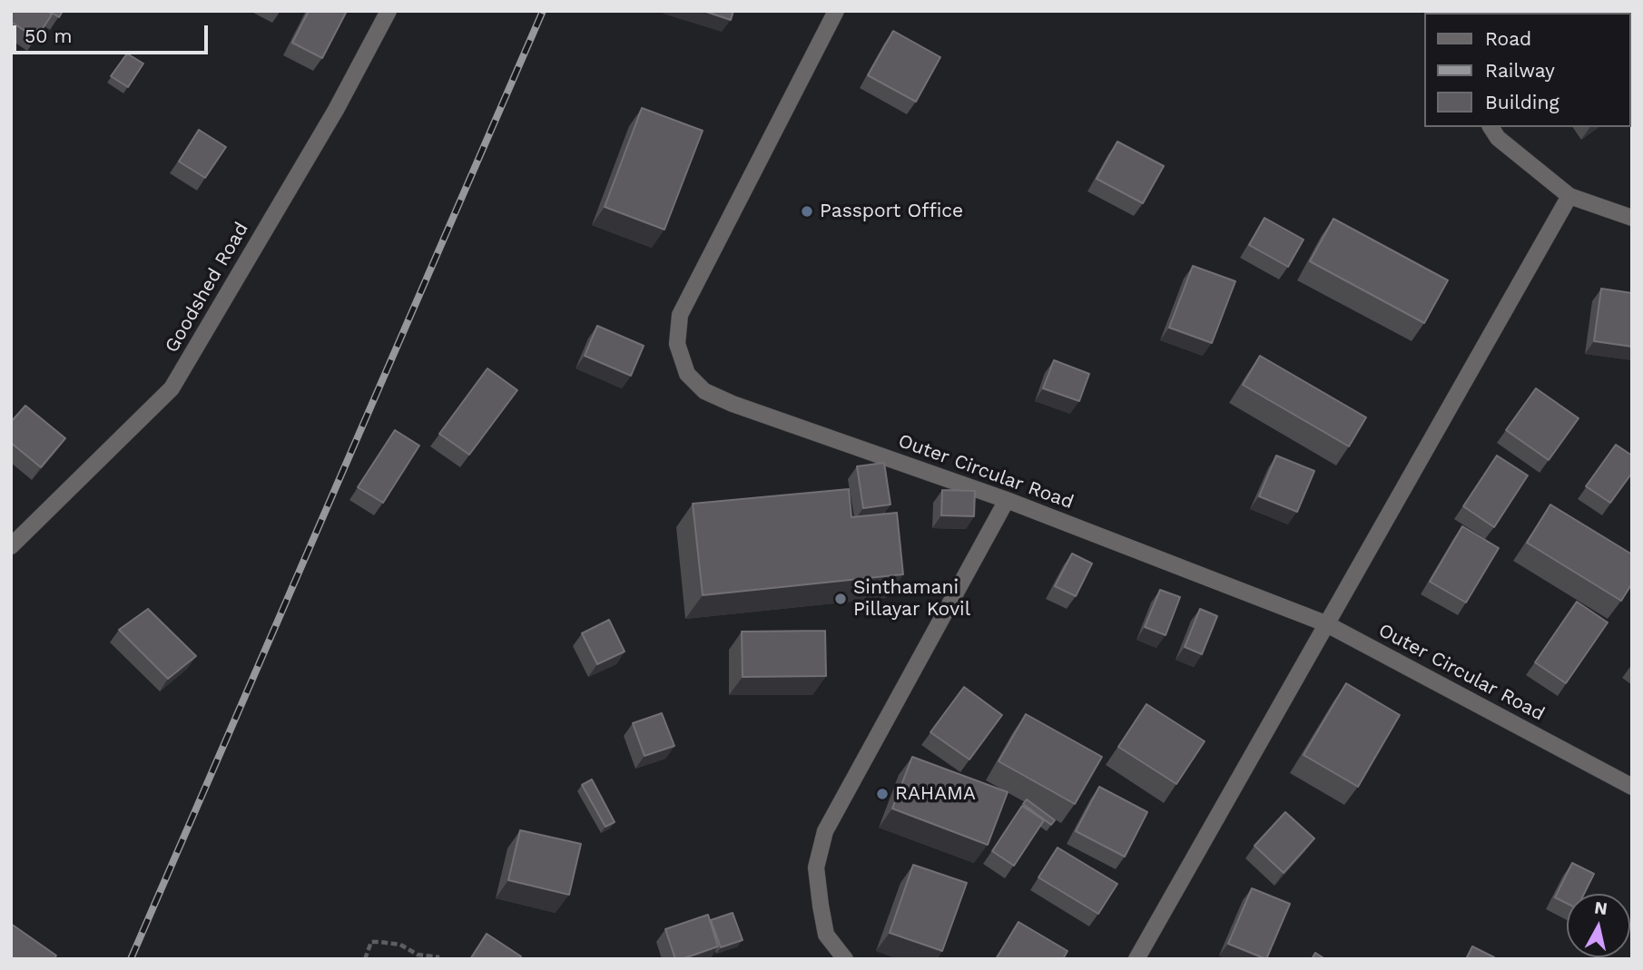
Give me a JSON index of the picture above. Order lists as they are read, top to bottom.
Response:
{
  "streets": {
    "street": ["Goodshed Road", "Outer Circular Road"]
  },
  "places": ["Passport Office", "Sinthamani Pillayar Kovil", "RAHAMA"],
  "legend": ["Road", "Railway", "Building"],
  "scale_bar": "50 m",
  "north": "top"
}
